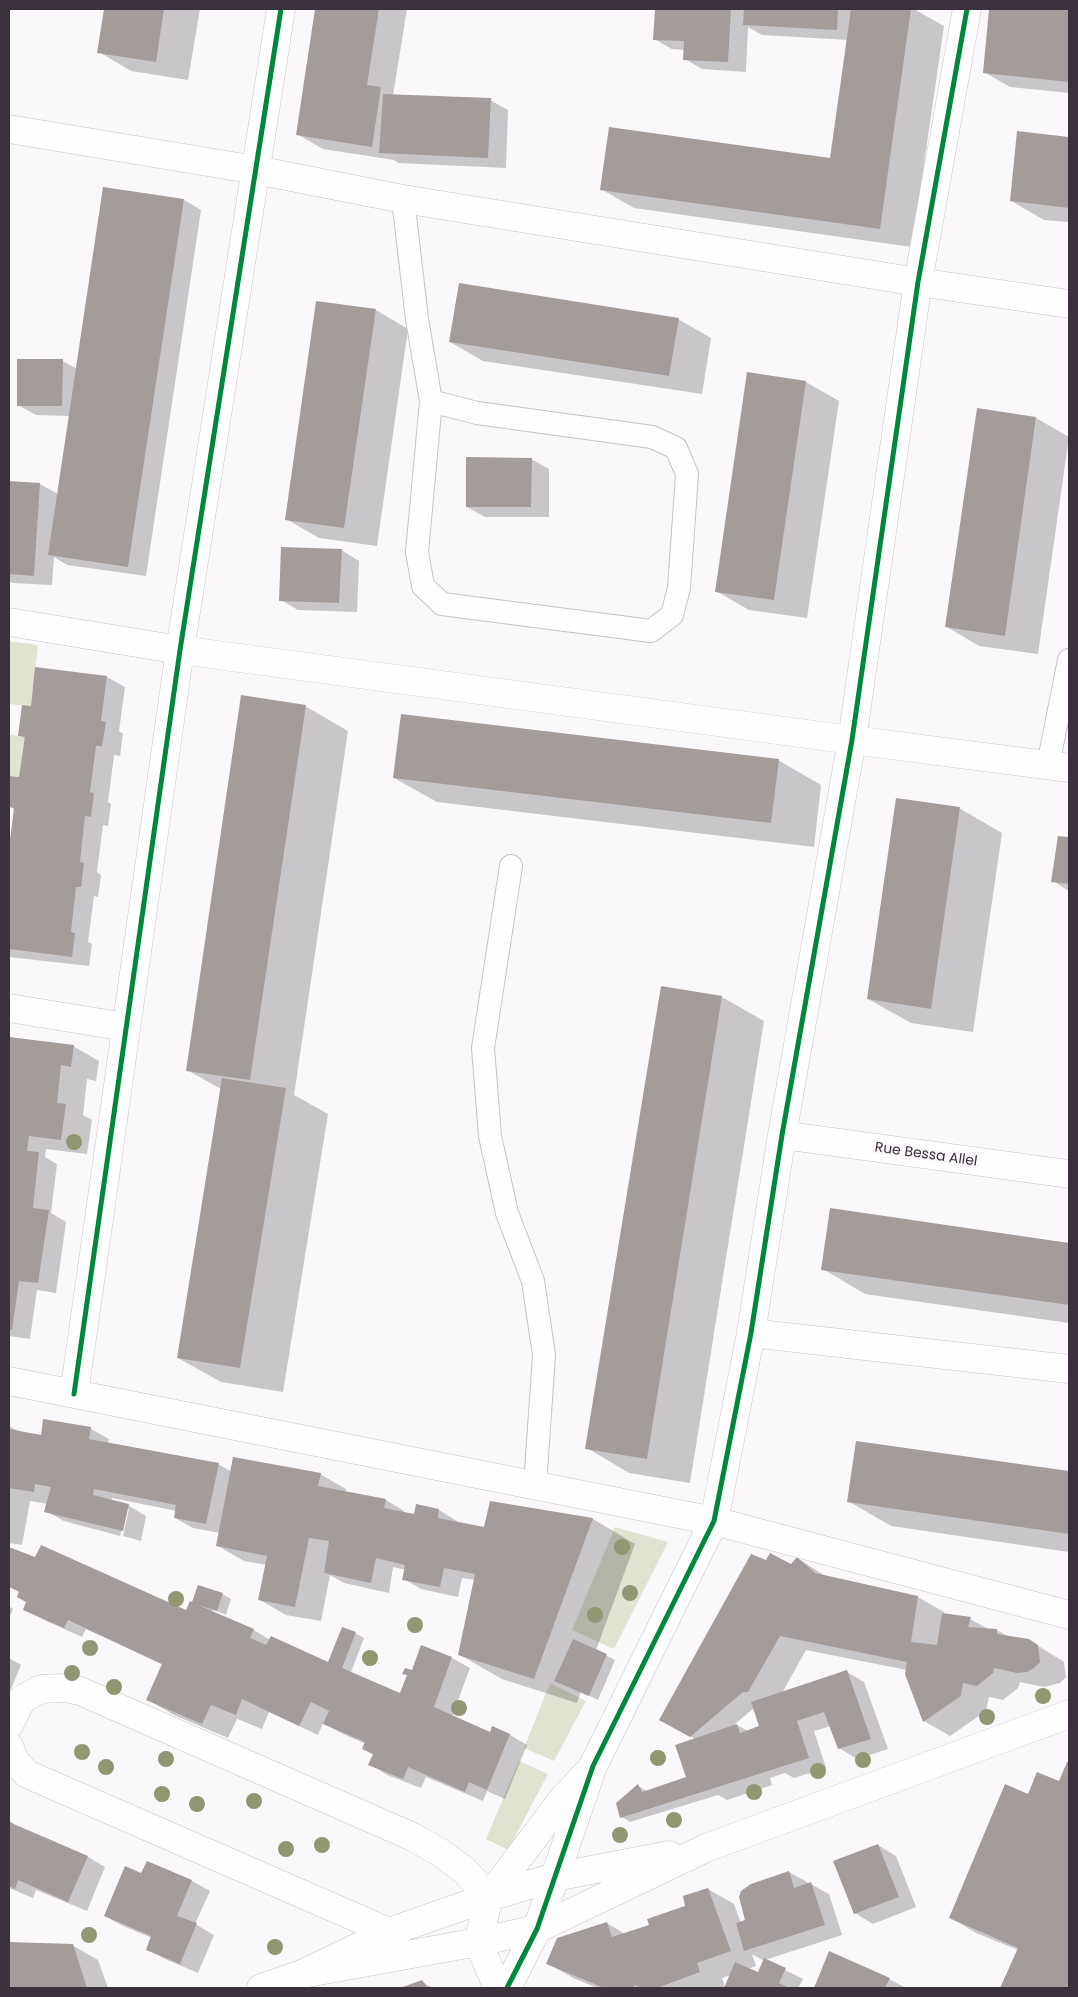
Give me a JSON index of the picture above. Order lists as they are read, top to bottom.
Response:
{
  "streets": {
    "street": ["Rue Bessa Allel"]
  }
}
